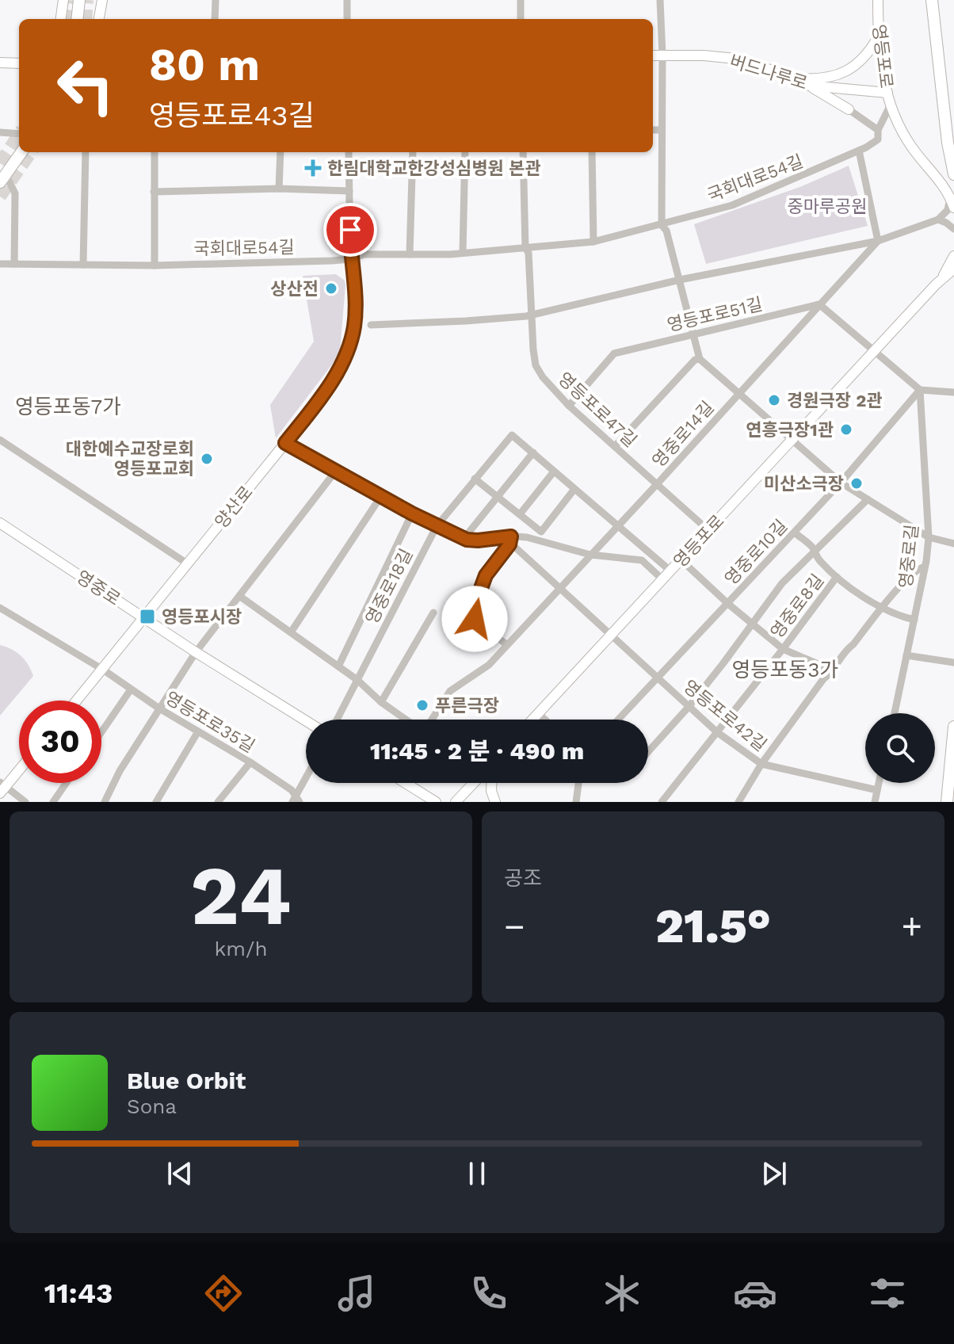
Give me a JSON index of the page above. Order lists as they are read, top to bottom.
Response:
{
  "streets": {
    "main road": [
      "영등포로",
      "버드나루로",
      "양산로",
      "영중로"
    ],
    "street": [
      "국회대로54길",
      "영등포로51길",
      "영등포로47길",
      "영중로14길",
      "영중로10길",
      "영중로길",
      "영중로18길",
      "영중로8길",
      "영등포로42길",
      "영등포로35길"
    ]
  },
  "crossings": [
    ["영등포로", "버드나루로"],
    ["영등포로", "영등포로47길"],
    ["영등포로", "영등포로42길"],
    ["국회대로54길", "영등포로47길"],
    ["영등포로51길", "영등포로47길"],
    ["영등포로51길", "영중로14길"],
    ["영등포로47길", "영중로14길"],
    ["영중로14길", "영등포로42길"],
    ["양산로", "영중로"],
    ["양산로", "영등포로35길"],
    ["영중로10길", "영중로길"],
    ["영중로10길", "영등포로42길"],
    ["영중로8길", "영등포로42길"]
  ],
  "districts": ["영등포동7가", "영등포동3가"],
  "parks": ["중마루공원"],
  "places": {
    "health": ["한림대학교한강성심병원 본관"],
    "other": [
      "상산전",
      "경원극장 2관",
      "연흥극장1관",
      "대한예수교장로회 영등포교회",
      "미산소극장",
      "푸른극장"
    ],
    "transit": ["영등포시장"]
  },
  "page": {
    "turn": ["80 m", "영등포로43길"],
    "limit": "30",
    "trip": "11:45 · 2 분 · 490 m",
    "tile": [
      ["24", "km/h"],
      "공조"
    ],
    "heat": ["−", "21.5°", "+"],
    "song": ["Blue Orbit", "Sona"],
    "tabs": "11:43"
  }
}
